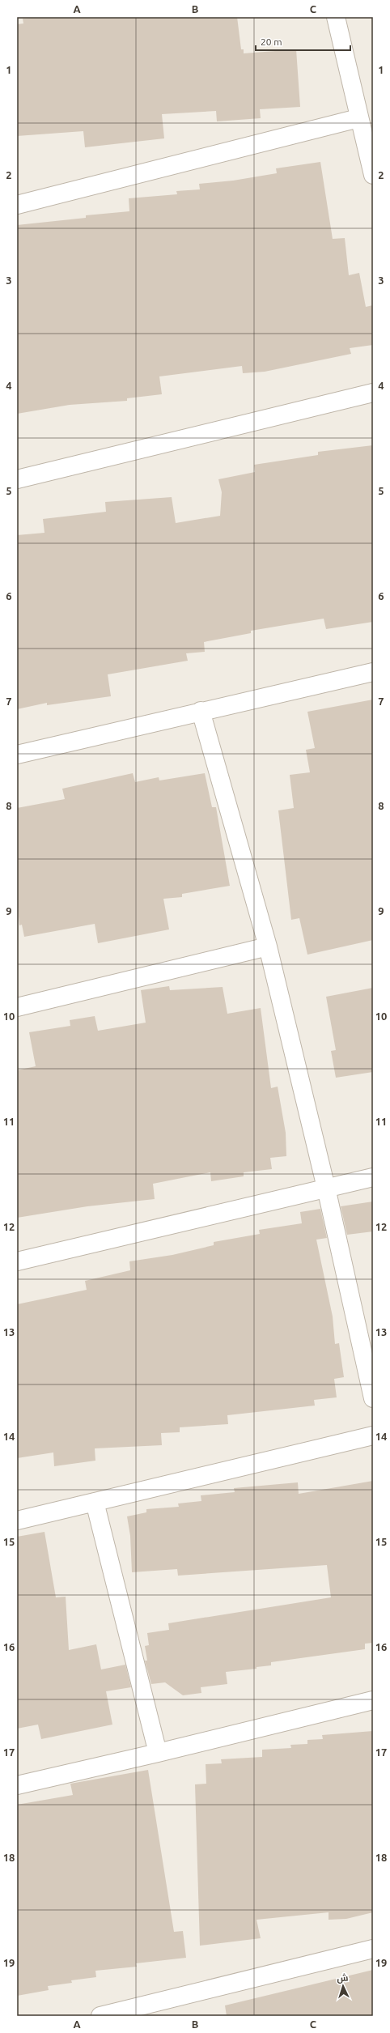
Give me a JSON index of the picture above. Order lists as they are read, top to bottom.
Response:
{
  "scale_bar": "20 m",
  "north": "top",
  "grid": {
    "columns": ["A", "B", "C"],
    "rows": [
      "1",
      "2",
      "3",
      "4",
      "5",
      "6",
      "7",
      "8",
      "9",
      "10",
      "11",
      "12",
      "13",
      "14",
      "15",
      "16",
      "17",
      "18",
      "19"
    ]
  }
}
